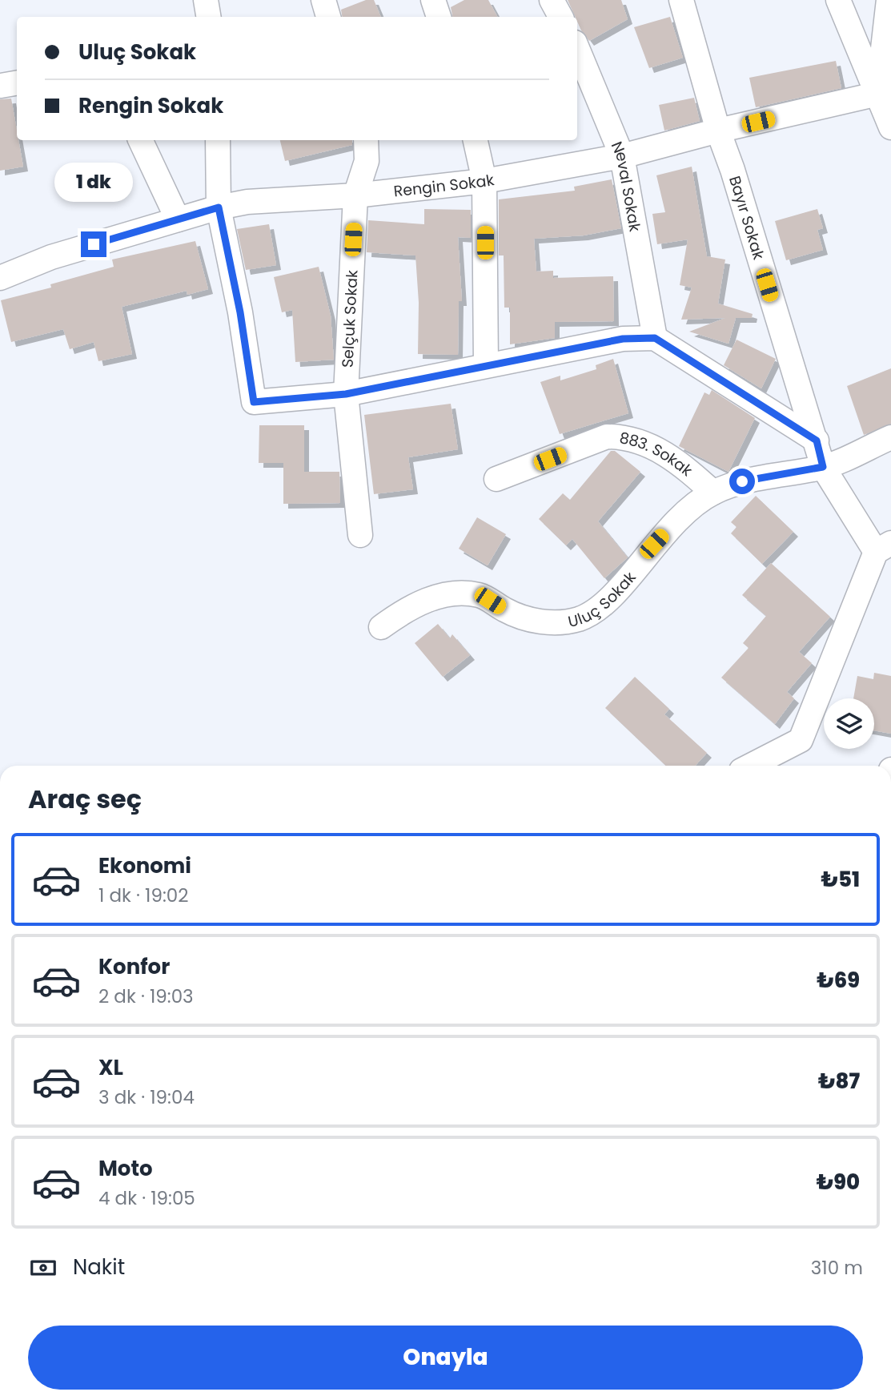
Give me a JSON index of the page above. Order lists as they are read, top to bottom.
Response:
{
  "streets": {
    "street": [
      "Rengin Sokak",
      "Neval Sokak",
      "Bayır Sokak",
      "Selçuk Sokak",
      "883. Sokak",
      "Uluç Sokak"
    ]
  },
  "crossings": [
    ["Rengin Sokak", "Neval Sokak"],
    ["Rengin Sokak", "Bayır Sokak"],
    ["Rengin Sokak", "Selçuk Sokak"],
    ["Bayır Sokak", "Uluç Sokak"],
    ["883. Sokak", "Uluç Sokak"]
  ],
  "page": {
    "banner": ["Uluç Sokak", "Rengin Sokak"],
    "bubble": "1 dk",
    "heading": "Araç seç",
    "list": [
      {
        "name": "Ekonomi",
        "note": "1 dk · 19:02",
        "value": "₺51"
      },
      {
        "name": "Konfor",
        "note": "2 dk · 19:03",
        "value": "₺69"
      },
      {
        "name": "XL",
        "note": "3 dk · 19:04",
        "value": "₺87"
      },
      {
        "name": "Moto",
        "note": "4 dk · 19:05",
        "value": "₺90"
      }
    ],
    "pay": ["Nakit", "310 m"],
    "buttons": "Onayla"
  }
}
